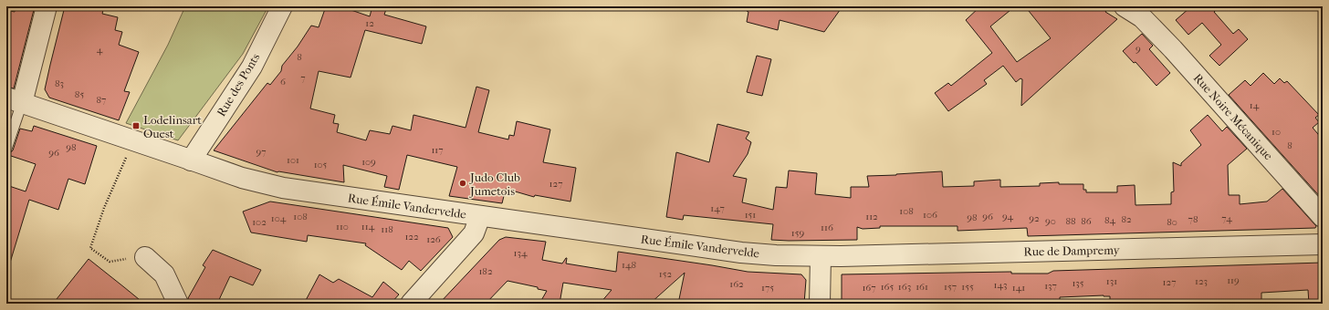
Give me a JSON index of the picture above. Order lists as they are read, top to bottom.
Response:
{
  "streets": {
    "street": [
      "Rue des Ponts",
      "Rue Noire Mécanique",
      "Rue Émile Vandervelde",
      "Rue de Dampremy"
    ]
  },
  "crossings": [
    ["Rue des Ponts", "Rue Émile Vandervelde"],
    ["Rue Émile Vandervelde", "Rue de Dampremy"]
  ],
  "places": {
    "transit": ["Lodelinsart Ouest"],
    "other": ["Judo Club Jumetois"]
  },
  "house_numbers": [
    "12",
    "9",
    "4",
    "8",
    "7",
    "6",
    "83",
    "85",
    "87",
    "14",
    "10",
    "8",
    "98",
    "117",
    "97",
    "96",
    "101",
    "109",
    "105",
    "127",
    "147",
    "108",
    "151",
    "106",
    "108",
    "112",
    "96",
    "94",
    "98",
    "104",
    "92",
    "74",
    "82",
    "78",
    "84",
    "90",
    "88",
    "86",
    "102",
    "80",
    "110",
    "114",
    "116",
    "118",
    "159",
    "122",
    "126",
    "134",
    "148",
    "182",
    "152",
    "119",
    "131",
    "123",
    "127",
    "135",
    "162",
    "143",
    "137",
    "165",
    "163",
    "161",
    "157",
    "155",
    "175",
    "167",
    "141"
  ]
}
